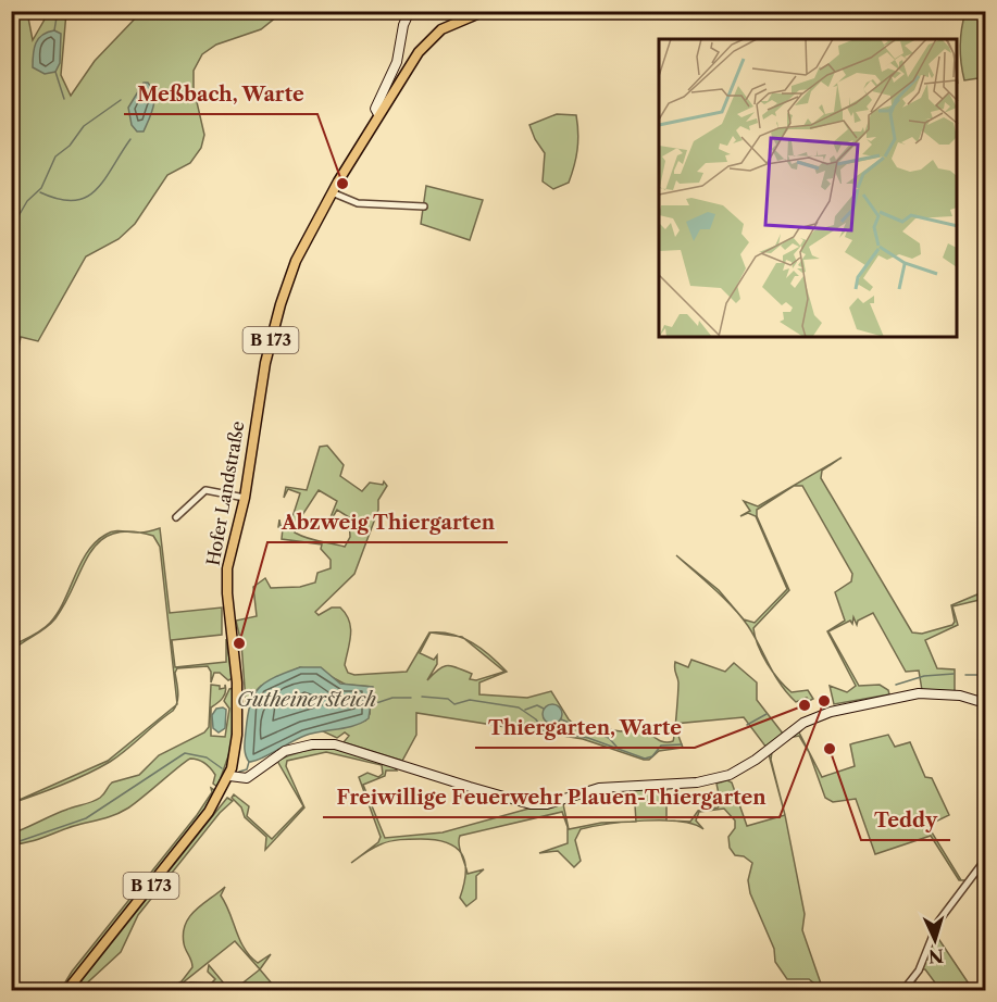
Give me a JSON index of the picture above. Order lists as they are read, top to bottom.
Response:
{
  "streets": {
    "main road": ["B 173", "Hofer Landstraße"]
  },
  "water": ["Gutheinersteich"],
  "places": [
    "Meßbach, Warte",
    "Abzweig Thiergarten",
    "Freiwillige Feuerwehr Plauen-Thiergarten",
    "Thiergarten, Warte",
    "Teddy"
  ],
  "north": "bottom"
}
